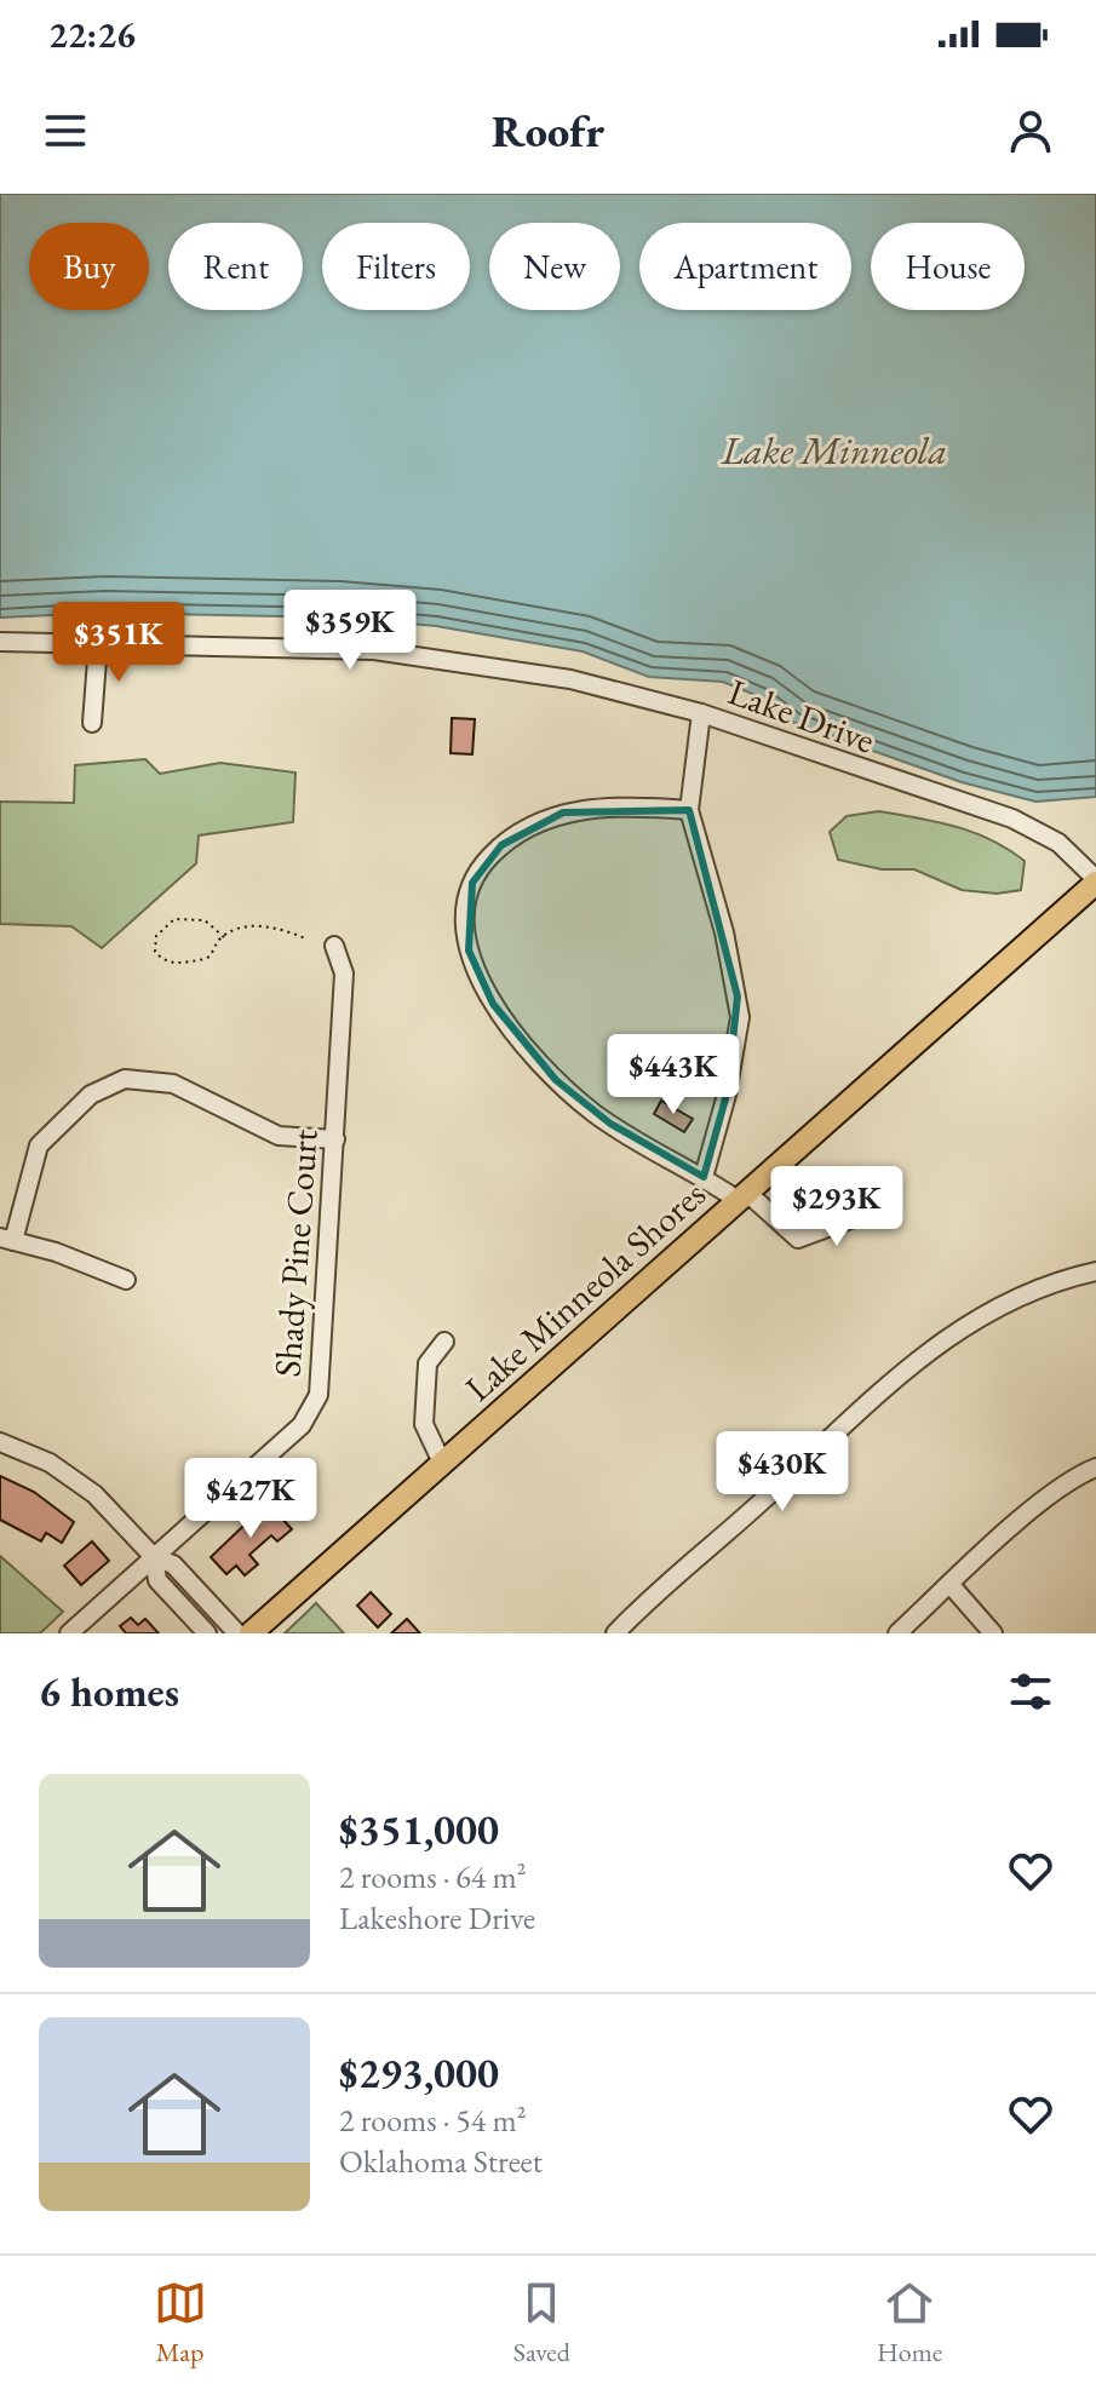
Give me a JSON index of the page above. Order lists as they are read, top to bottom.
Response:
{
  "streets": {
    "main road": ["Lake Minneola Shores"],
    "street": ["Lake Drive", "Shady Pine Court"]
  },
  "crossings": [
    ["Lake Drive", "Lake Minneola Shores"]
  ],
  "water": ["Lake Minneola"],
  "page": {
    "status": "22:26",
    "header": "Roofr",
    "chip": [
      "Buy",
      "Rent",
      "Filters",
      "New",
      "Apartment",
      "House"
    ],
    "price": [
      "$359K",
      "$351K",
      "$443K",
      "$293K",
      "$430K",
      "$427K"
    ],
    "heading": "6 homes",
    "list": [
      {
        "name": "$351,000",
        "note": "2 rooms · 64 m² · Lakeshore Drive"
      },
      {
        "name": "$293,000",
        "note": "2 rooms · 54 m² · Oklahoma Street"
      }
    ],
    "tabs": ["Map", "Saved", "Home"]
  }
}
